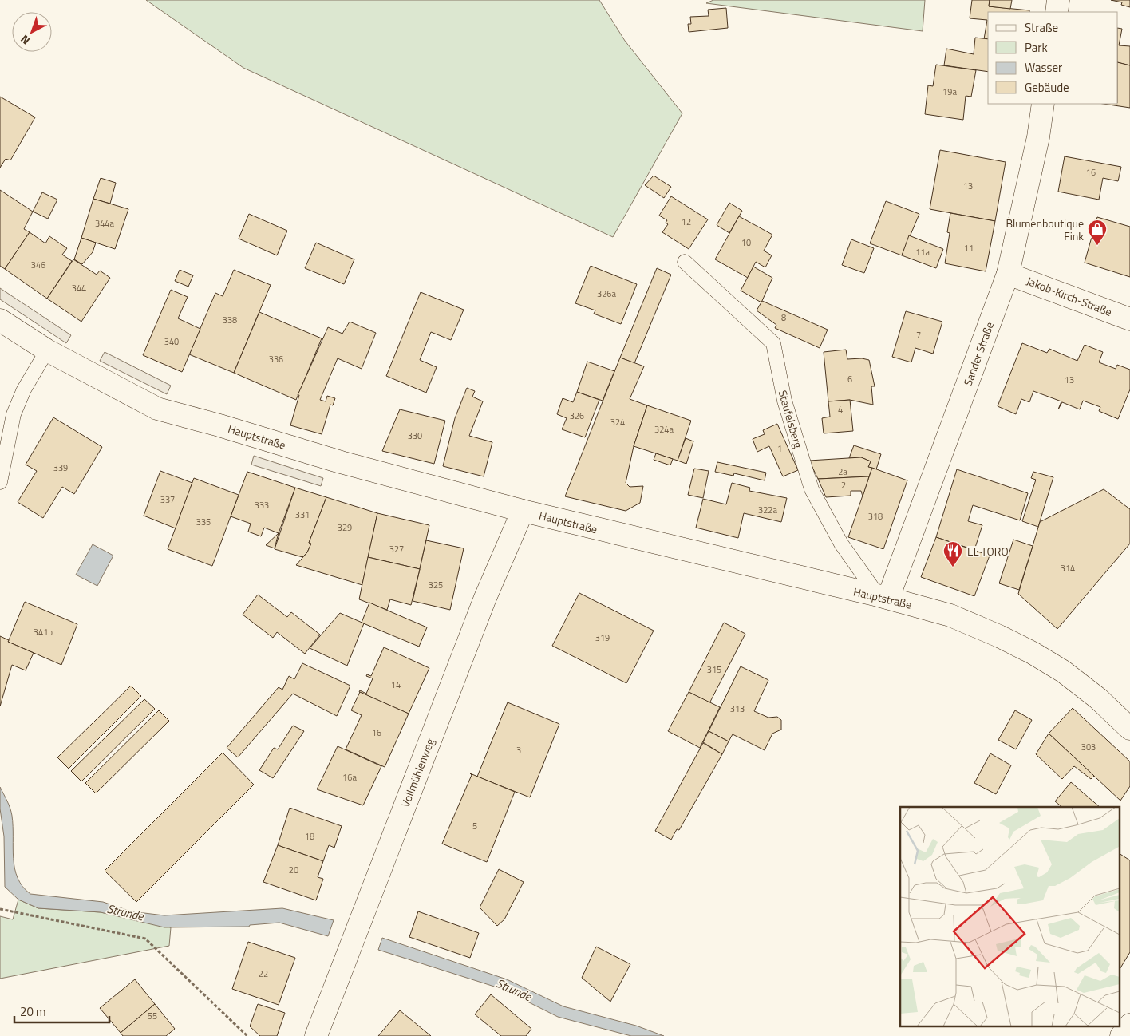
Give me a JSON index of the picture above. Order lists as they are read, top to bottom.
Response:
{
  "streets": {
    "main road": [
      "Jakob-Kirch-Straße",
      "Sander Straße",
      "Hauptstraße",
      "Vollmühlenweg"
    ],
    "lane": ["Steufelsberg"]
  },
  "crossings": [
    ["Jakob-Kirch-Straße", "Sander Straße"],
    ["Sander Straße", "Steufelsberg"],
    ["Sander Straße", "Hauptstraße"],
    ["Steufelsberg", "Hauptstraße"],
    ["Hauptstraße", "Vollmühlenweg"]
  ],
  "water": ["Strunde"],
  "places": {
    "shop": ["Blumenboutique Fink"],
    "restaurant": ["EL TORO"]
  },
  "house_numbers": [
    "19a",
    "16",
    "13",
    "12",
    "344a",
    "10",
    "11",
    "11a",
    "346",
    "344",
    "326a",
    "8",
    "338",
    "7",
    "340",
    "336",
    "6",
    "13",
    "4",
    "326",
    "324",
    "324a",
    "330",
    "1",
    "339",
    "2a",
    "2",
    "337",
    "333",
    "322a",
    "331",
    "318",
    "335",
    "329",
    "327",
    "314",
    "325",
    "341b",
    "319",
    "315",
    "14",
    "313",
    "16",
    "303",
    "3",
    "16a",
    "5",
    "18",
    "20",
    "22",
    "55"
  ],
  "legend": [
    "Straße",
    "Park",
    "Wasser",
    "Gebäude"
  ],
  "scale_bar": "20 m",
  "north": "bottom left"
}
